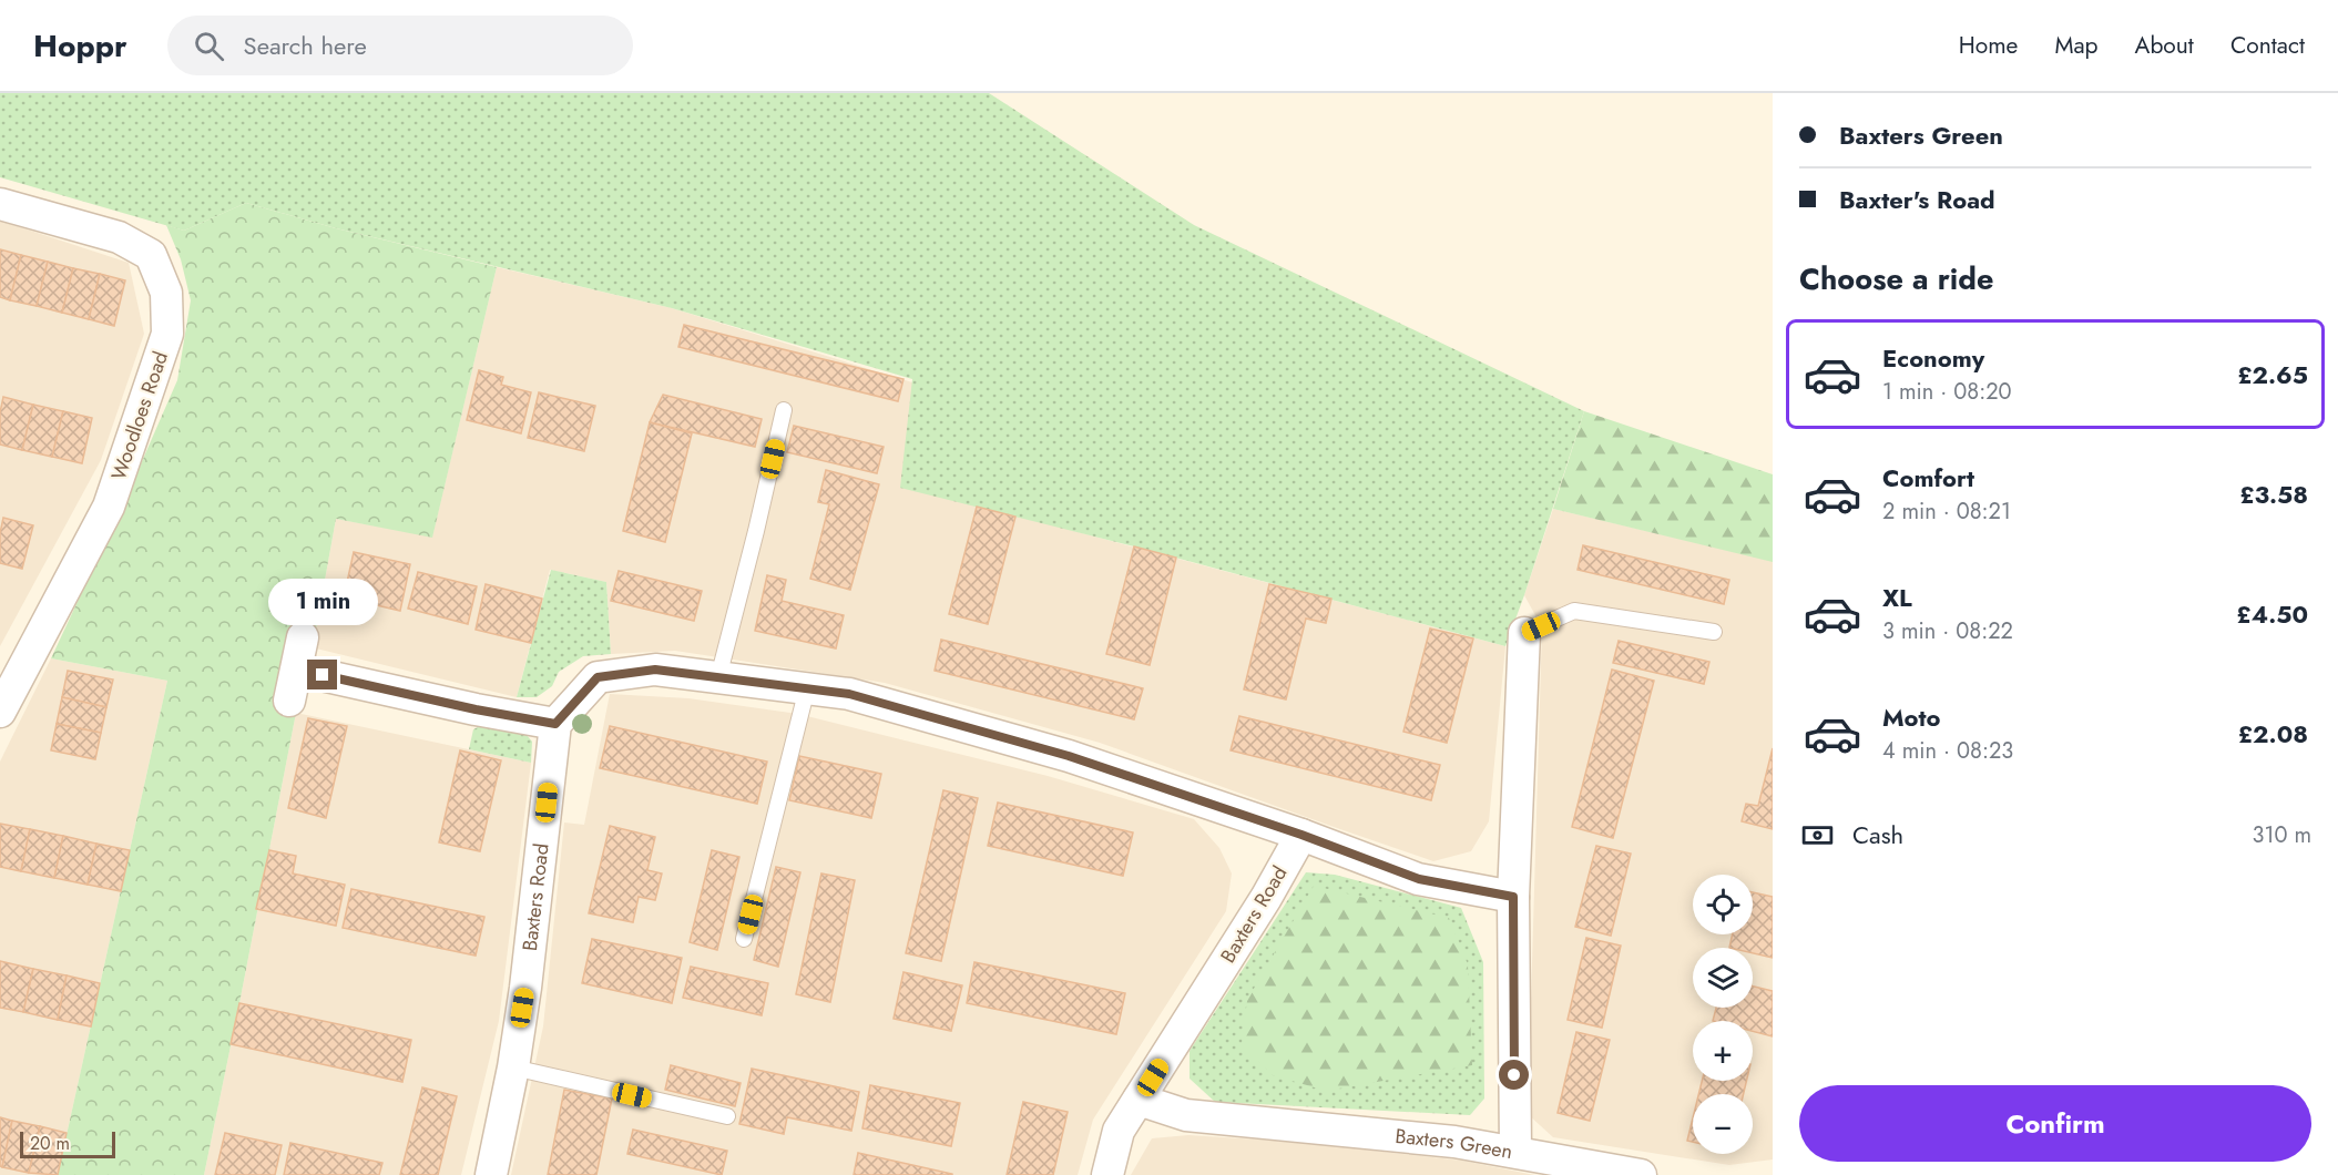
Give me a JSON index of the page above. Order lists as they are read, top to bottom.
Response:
{
  "streets": {
    "street": ["Woodloes Road", "Baxters Road", "Baxters Green"]
  },
  "crossings": [
    ["Baxters Road", "Baxters Green"]
  ],
  "scale_bar": "20 m",
  "page": {
    "header": "Hoppr",
    "search": "Search here",
    "nav": [
      "Home",
      "Map",
      "About",
      "Contact"
    ],
    "banner": ["Baxters Green", "Baxter's Road"],
    "heading": "Choose a ride",
    "list": [
      {
        "name": "Economy",
        "note": "1 min · 08:20",
        "value": "£2.65"
      },
      {
        "name": "Comfort",
        "note": "2 min · 08:21",
        "value": "£3.58"
      },
      {
        "name": "XL",
        "note": "3 min · 08:22",
        "value": "£4.50"
      },
      {
        "name": "Moto",
        "note": "4 min · 08:23",
        "value": "£2.08"
      }
    ],
    "bubble": "1 min",
    "pay": ["Cash", "310 m"],
    "map_buttons": ["+", "−"],
    "buttons": "Confirm",
    "scale": "20 m"
  }
}
